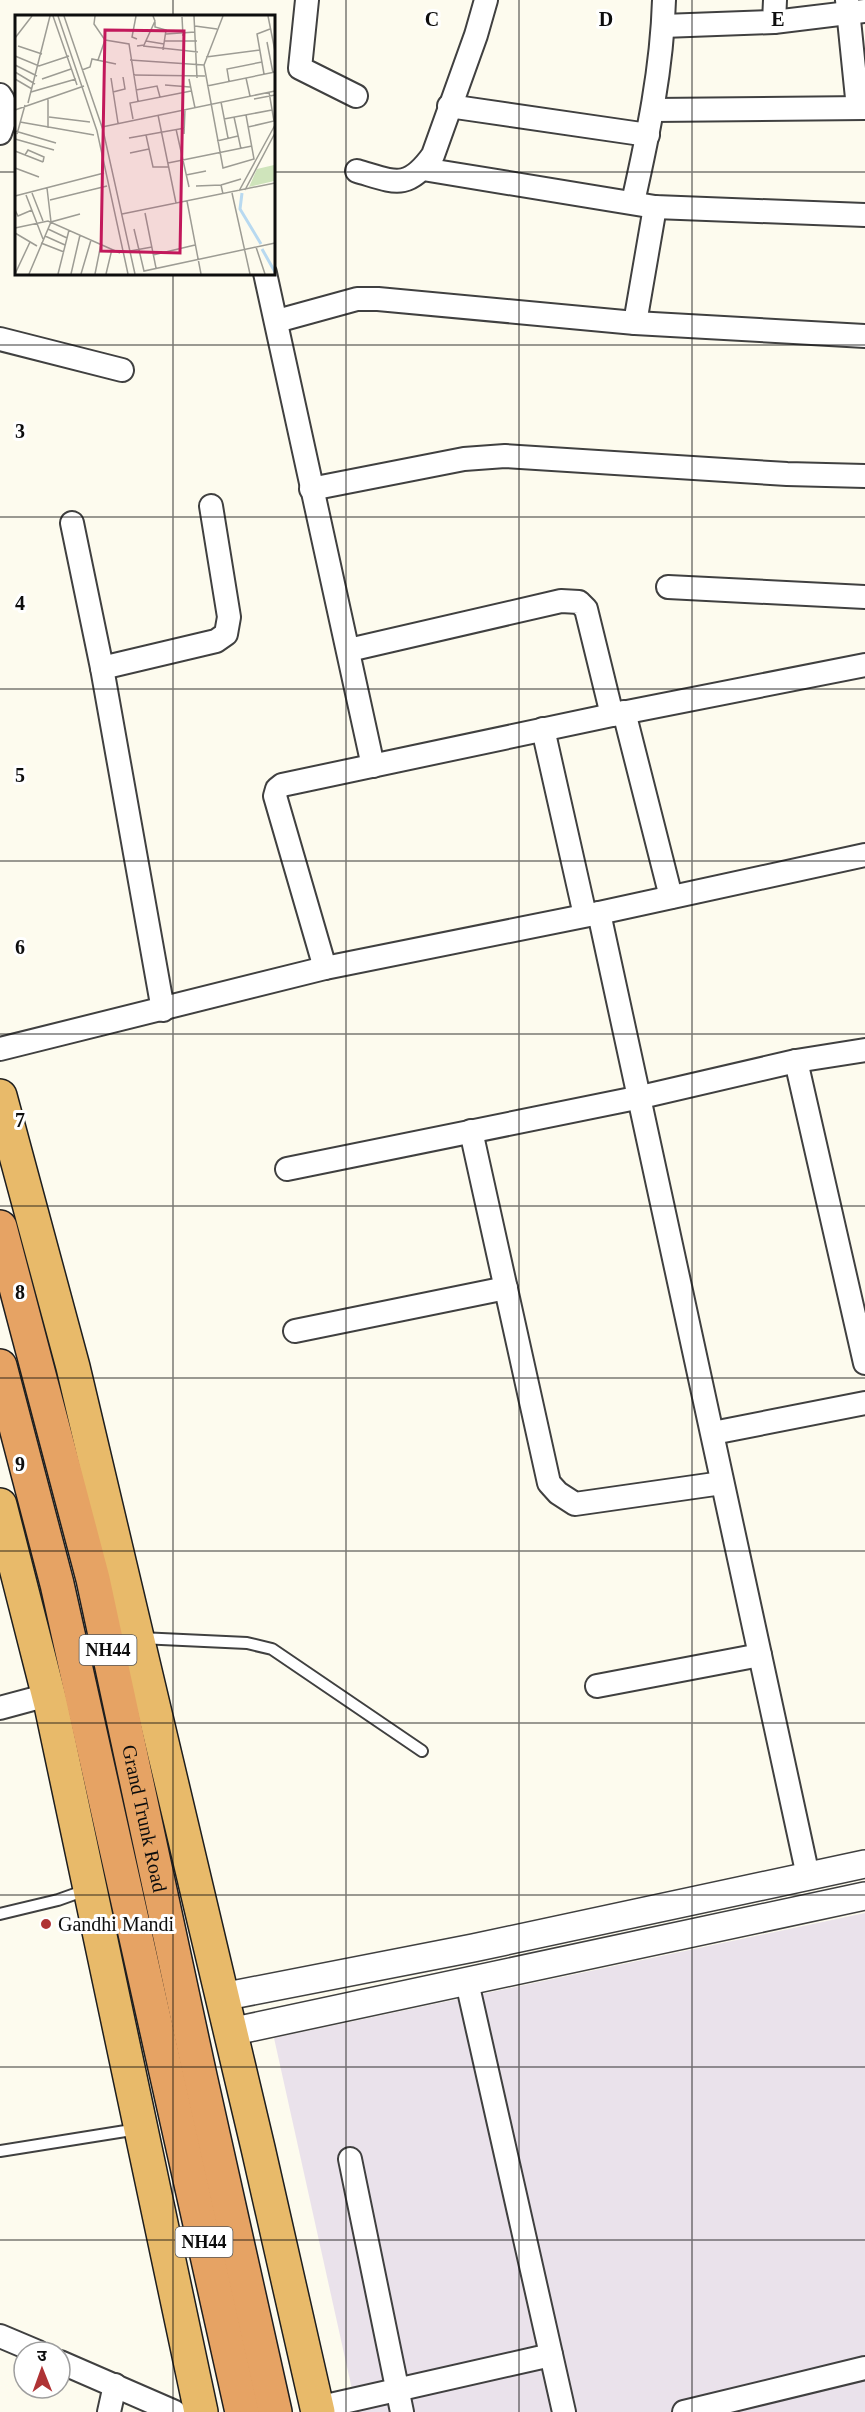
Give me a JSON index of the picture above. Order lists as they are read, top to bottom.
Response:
{
  "streets": {
    "highway": ["NH44", "Grand Trunk Road"]
  },
  "places": ["Gandhi Mandi"],
  "north": "top",
  "grid": {
    "columns": ["C", "D", "E"],
    "rows": [
      "3",
      "4",
      "5",
      "6",
      "7",
      "8",
      "9"
    ]
  }
}
